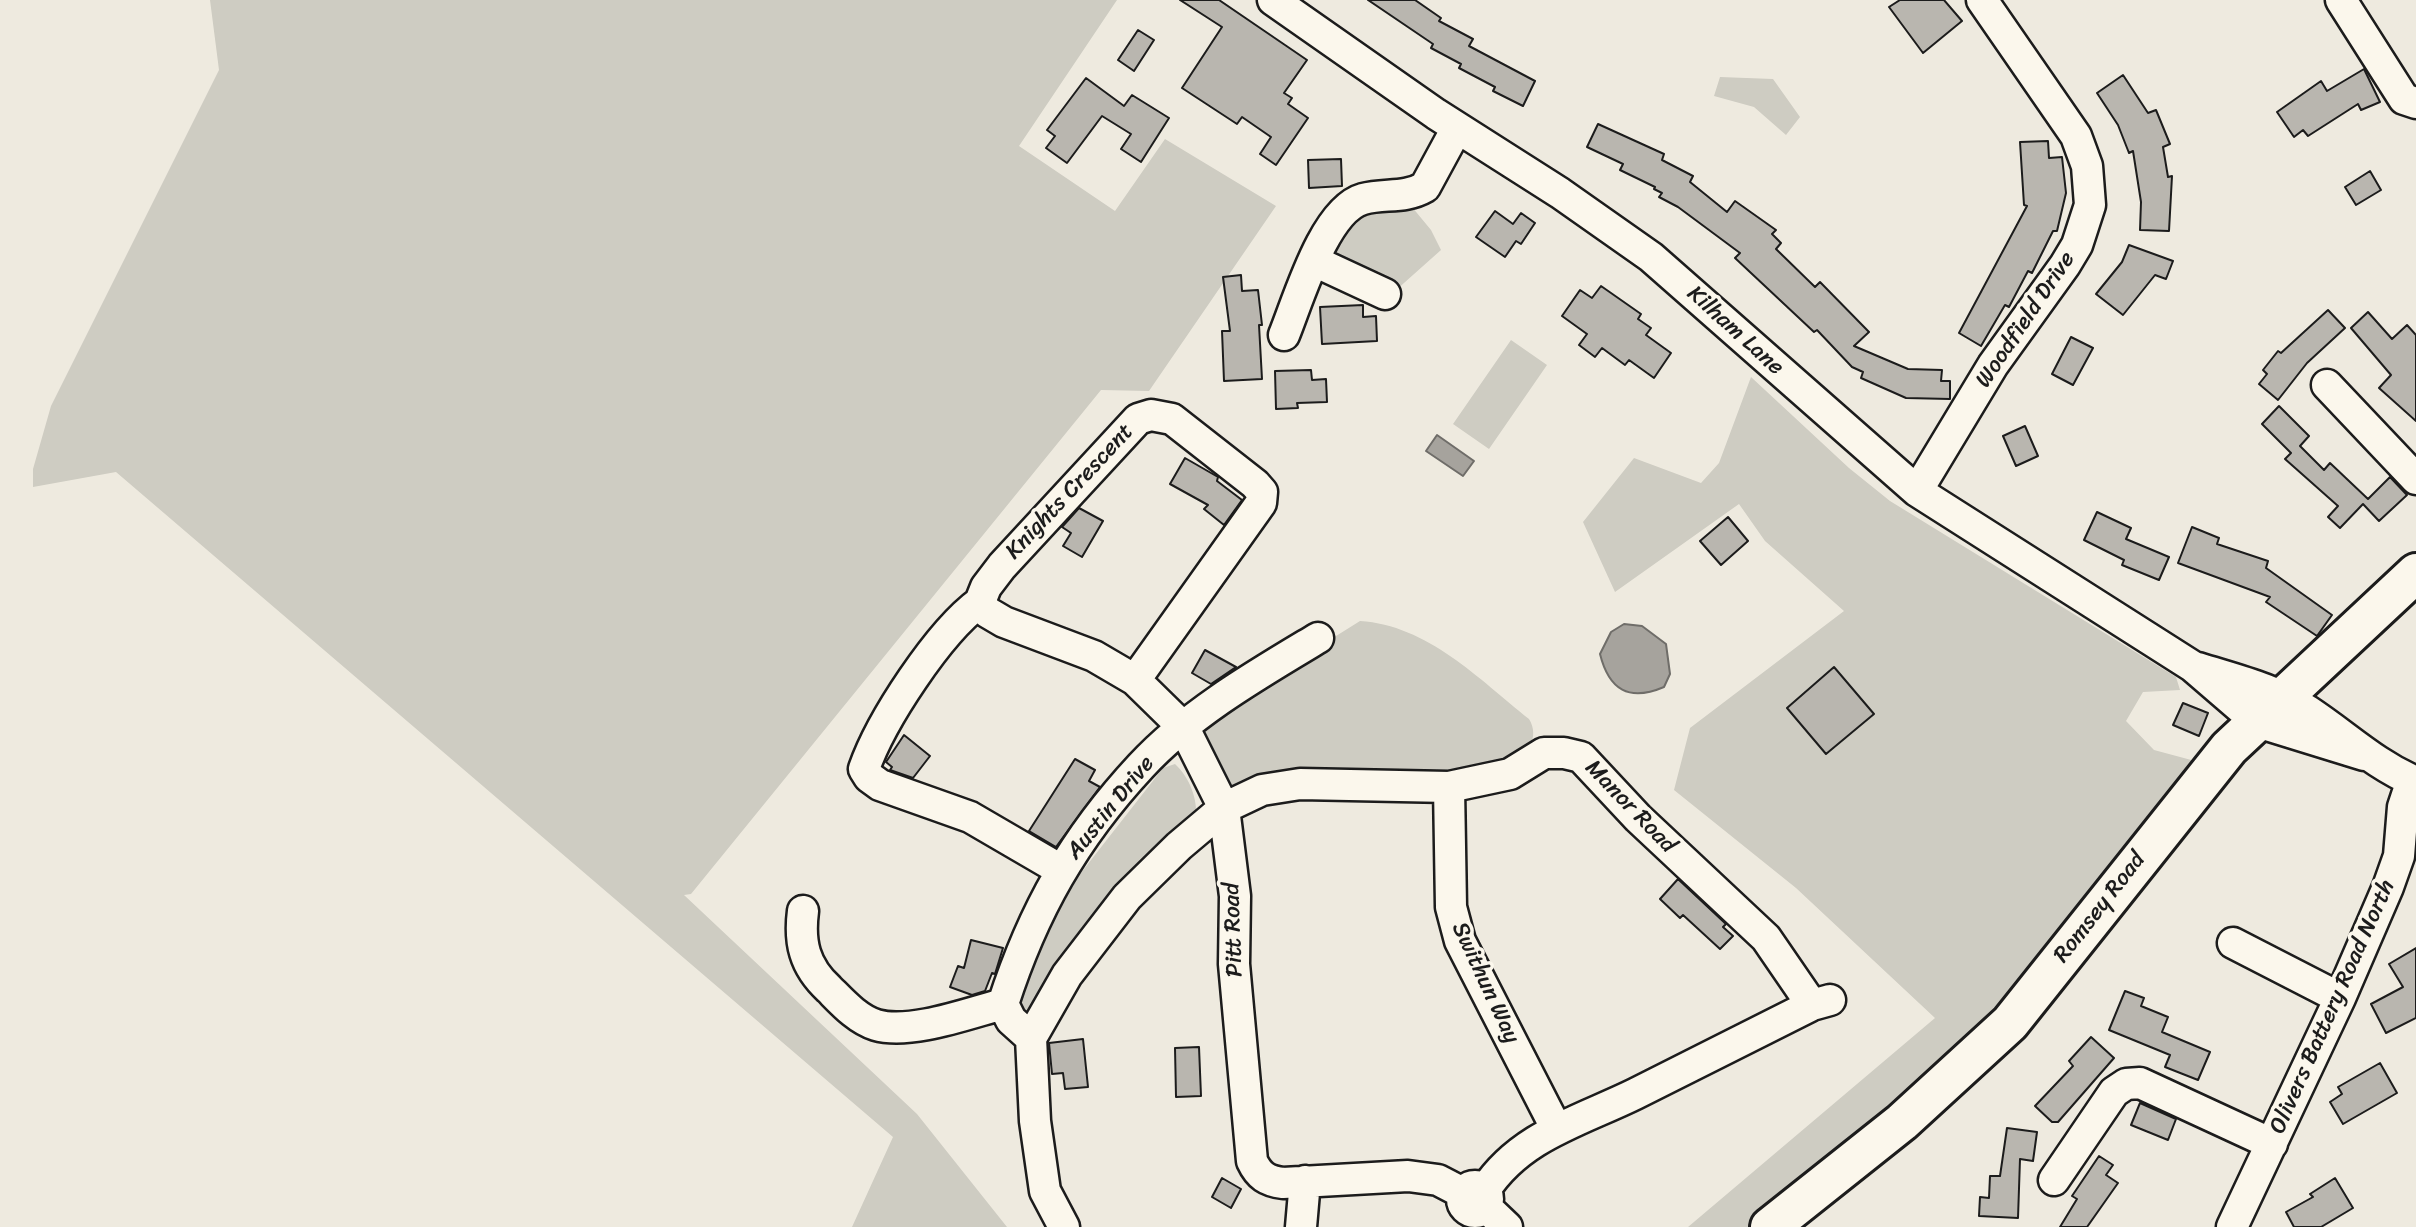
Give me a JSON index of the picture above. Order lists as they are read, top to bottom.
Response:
{
  "streets": {
    "main road": ["Romsey Road"],
    "street": [
      "Woodfield Drive",
      "Kilham Lane",
      "Knights Crescent",
      "Manor Road",
      "Austin Drive",
      "Pitt Road",
      "Swithun Way",
      "Olivers Battery Road North"
    ]
  },
  "crossings": [
    ["Woodfield Drive", "Kilham Lane"],
    ["Kilham Lane", "Romsey Road"],
    ["Knights Crescent", "Pitt Road"],
    ["Manor Road", "Pitt Road"],
    ["Manor Road", "Swithun Way"],
    ["Austin Drive", "Pitt Road"]
  ]
}
